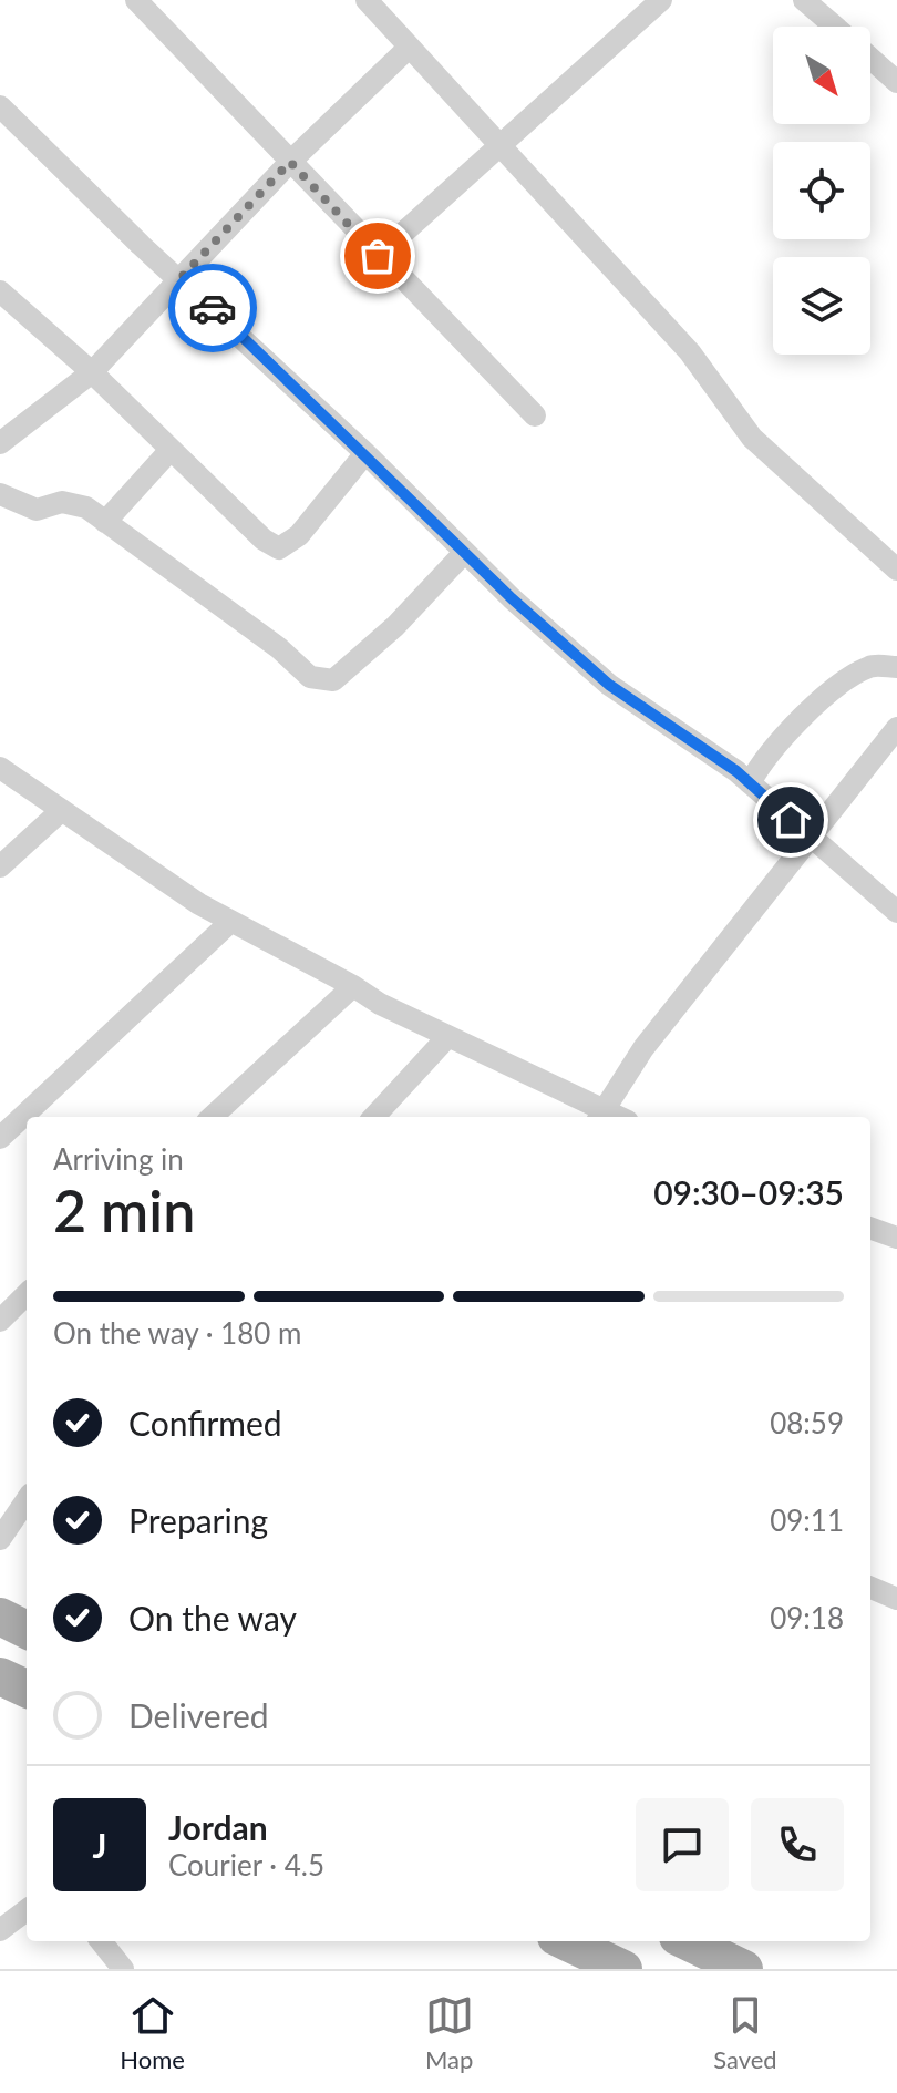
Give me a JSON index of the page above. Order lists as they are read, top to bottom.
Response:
{
  "north": "bottom right",
  "page": {
    "heading": ["2 min", "Arriving in", "09:30–09:35"],
    "panel": ["Jordan", "Courier · 4.5"],
    "bar": "On the way · 180 m",
    "list": [
      ["Confirmed", "08:59"],
      ["Preparing", "09:11"],
      ["On the way", "09:18"],
      "Delivered"
    ],
    "round": "J",
    "tabs": ["Home", "Map", "Saved"]
  }
}
